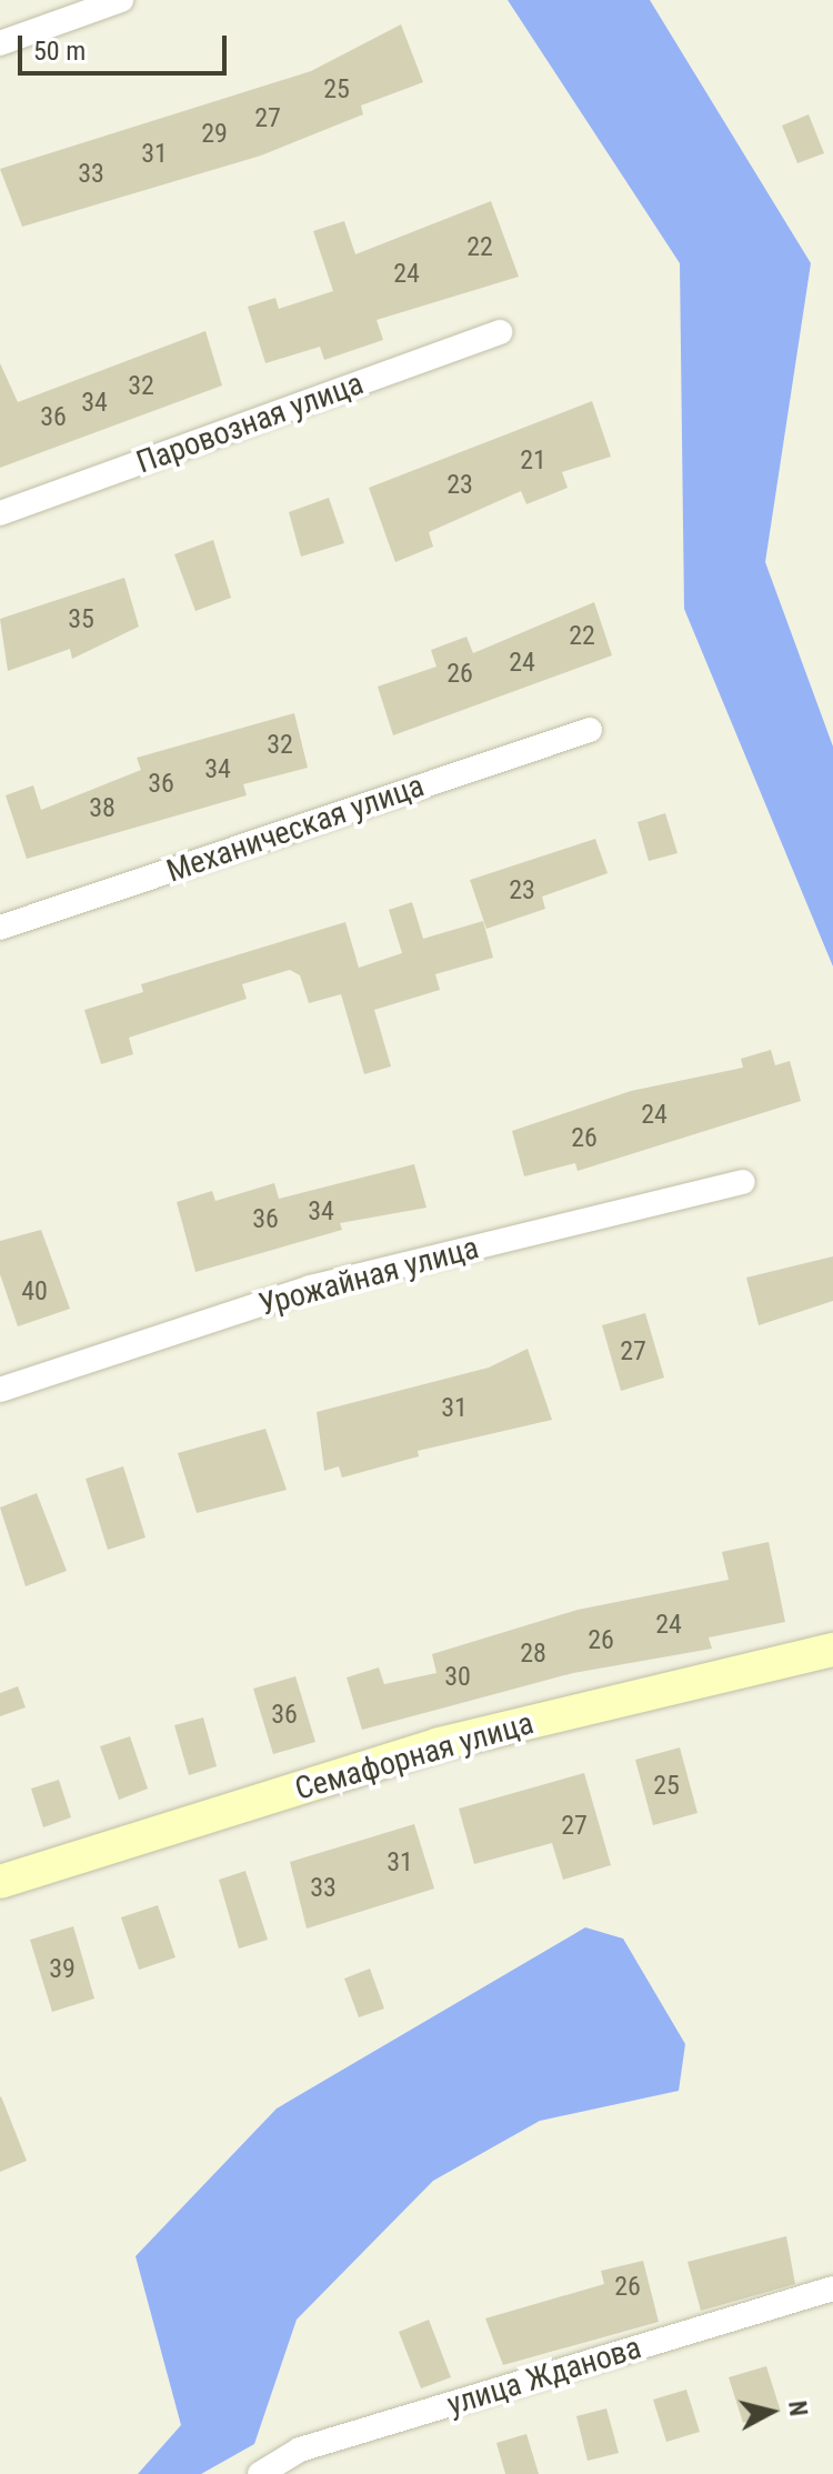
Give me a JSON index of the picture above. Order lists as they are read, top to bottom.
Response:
{
  "streets": {
    "street": [
      "Паровозная улица",
      "Механическая улица",
      "Урожайная улица",
      "Семафорная улица",
      "улица Жданова"
    ]
  },
  "house_numbers": [
    "25",
    "27",
    "29",
    "31",
    "33",
    "22",
    "24",
    "32",
    "34",
    "36",
    "21",
    "23",
    "35",
    "22",
    "24",
    "26",
    "32",
    "34",
    "36",
    "38",
    "23",
    "24",
    "26",
    "34",
    "36",
    "40",
    "27",
    "31",
    "24",
    "26",
    "28",
    "30",
    "36",
    "25",
    "27",
    "31",
    "33",
    "39",
    "26"
  ],
  "scale_bar": "50 m",
  "north": "right"
}
